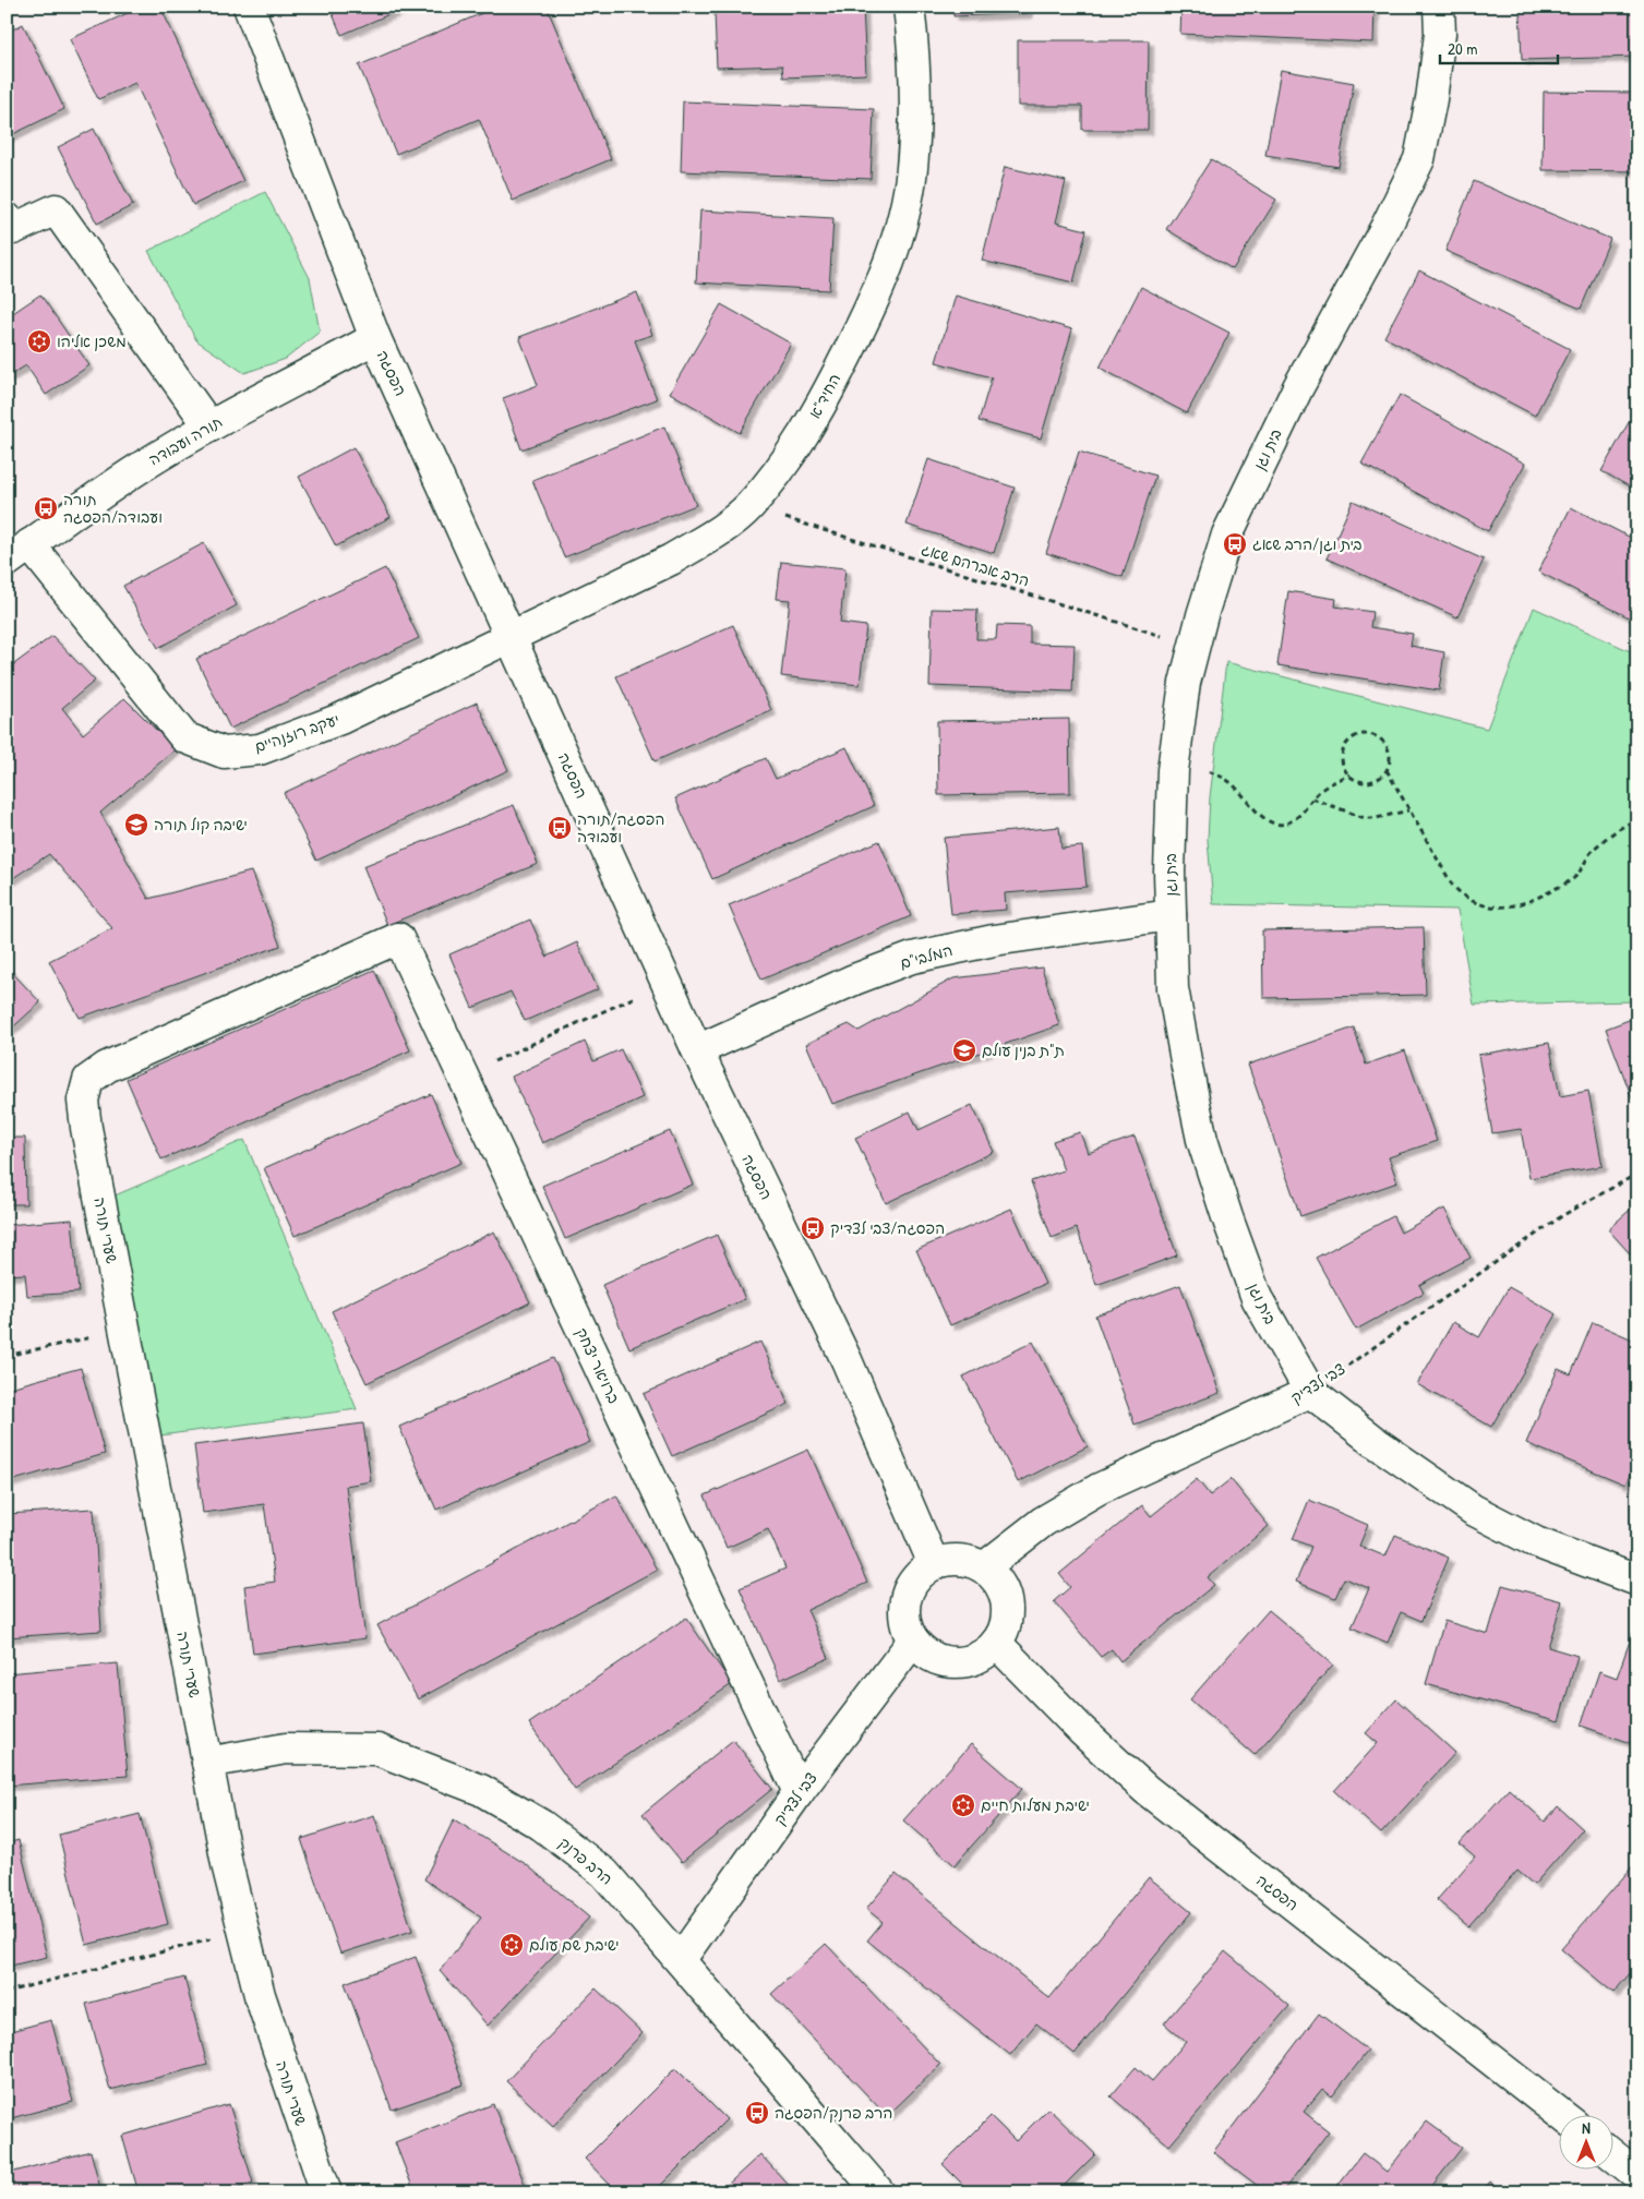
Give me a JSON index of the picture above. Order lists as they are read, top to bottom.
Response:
{
  "streets": {
    "street": [
      "הפסגה",
      "החיד\"א",
      "תורה ועבודה",
      "בית וגן",
      "יעקב רוזנהיים",
      "המלבי\"ם",
      "שערי תורה",
      "ברויאר יצחק",
      "צבי לצדיק",
      "הרב פרנק"
    ],
    "path": ["הרב אברהם שאג"]
  },
  "crossings": [
    ["הפסגה", "החיד\"א"],
    ["הפסגה", "תורה ועבודה"],
    ["הפסגה", "יעקב רוזנהיים"],
    ["הפסגה", "המלבי\"ם"],
    ["הפסגה", "צבי לצדיק"],
    ["החיד\"א", "הרב אברהם שאג"],
    ["החיד\"א", "יעקב רוזנהיים"],
    ["תורה ועבודה", "יעקב רוזנהיים"],
    ["בית וגן", "הרב אברהם שאג"],
    ["בית וגן", "המלבי\"ם"],
    ["בית וגן", "צבי לצדיק"],
    ["שערי תורה", "ברויאר יצחק"],
    ["שערי תורה", "הרב פרנק"],
    ["ברויאר יצחק", "צבי לצדיק"],
    ["צבי לצדיק", "הרב פרנק"]
  ],
  "places": {
    "synagogue": ["משכן אליהו", "ישיבת מעלות חיים", "ישיבת שם עולם"],
    "bus stop": [
      "תורה ועבודה/הפסגה",
      "בית וגן/הרב שאג",
      "הפסגה/תורה ועבודה",
      "הפסגה/צבי לצדיק",
      "הרב פרנק/הפסגה"
    ],
    "school or university": ["ישיבה קול תורה", "ת\"ת בנין עולם"]
  },
  "scale_bar": "20 m",
  "north": "top"
}
